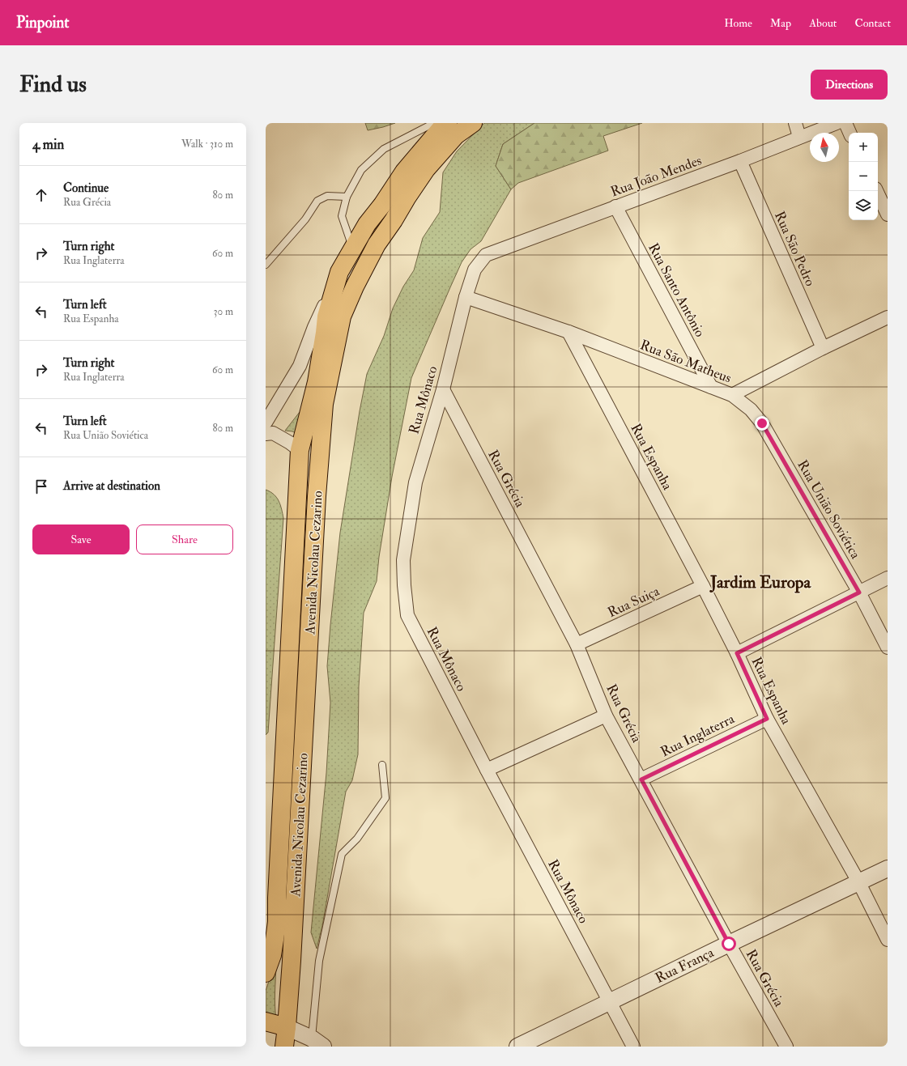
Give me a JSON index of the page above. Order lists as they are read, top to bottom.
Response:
{
  "streets": {
    "main road": ["Avenida Nicolau Cezarino"],
    "street": [
      "Rua João Mendes",
      "Rua São Pedro",
      "Rua Santo Antônio",
      "Rua São Matheus",
      "Rua Mônaco",
      "Rua Espanha",
      "Rua Grécia",
      "Rua União Soviética",
      "Rua Suiça",
      "Rua Inglaterra",
      "Rua França"
    ]
  },
  "crossings": [
    ["Rua João Mendes", "Rua São Pedro"],
    ["Rua João Mendes", "Rua Santo Antônio"],
    ["Rua João Mendes", "Rua Mônaco"],
    ["Rua São Pedro", "Rua São Matheus"],
    ["Rua Santo Antônio", "Rua São Matheus"],
    ["Rua São Matheus", "Rua Mônaco"],
    ["Rua São Matheus", "Rua Espanha"],
    ["Rua São Matheus", "Rua União Soviética"],
    ["Rua Mônaco", "Rua Grécia"],
    ["Rua Mônaco", "Rua França"],
    ["Rua Espanha", "Rua Suiça"],
    ["Rua Espanha", "Rua Inglaterra"],
    ["Rua Espanha", "Rua França"],
    ["Rua Grécia", "Rua Suiça"],
    ["Rua Grécia", "Rua Inglaterra"],
    ["Rua Grécia", "Rua França"]
  ],
  "districts": ["Jardim Europa"],
  "north": "top",
  "page": {
    "header": "Pinpoint",
    "nav": [
      "Home",
      "Map",
      "About",
      "Contact"
    ],
    "buttons": [
      "Directions",
      ["Save", "Share"]
    ],
    "title": "Find us",
    "heading": ["4 min", "Walk · 310 m"],
    "map_buttons": ["+", "−"],
    "list": [
      ["Continue", "Rua Grécia", "80 m"],
      ["Turn right", "Rua Inglaterra", "60 m"],
      ["Turn left", "Rua Espanha", "30 m"],
      ["Turn right", "Rua Inglaterra", "60 m"],
      ["Turn left", "Rua União Soviética", "80 m"],
      "Arrive at destination"
    ]
  }
}
